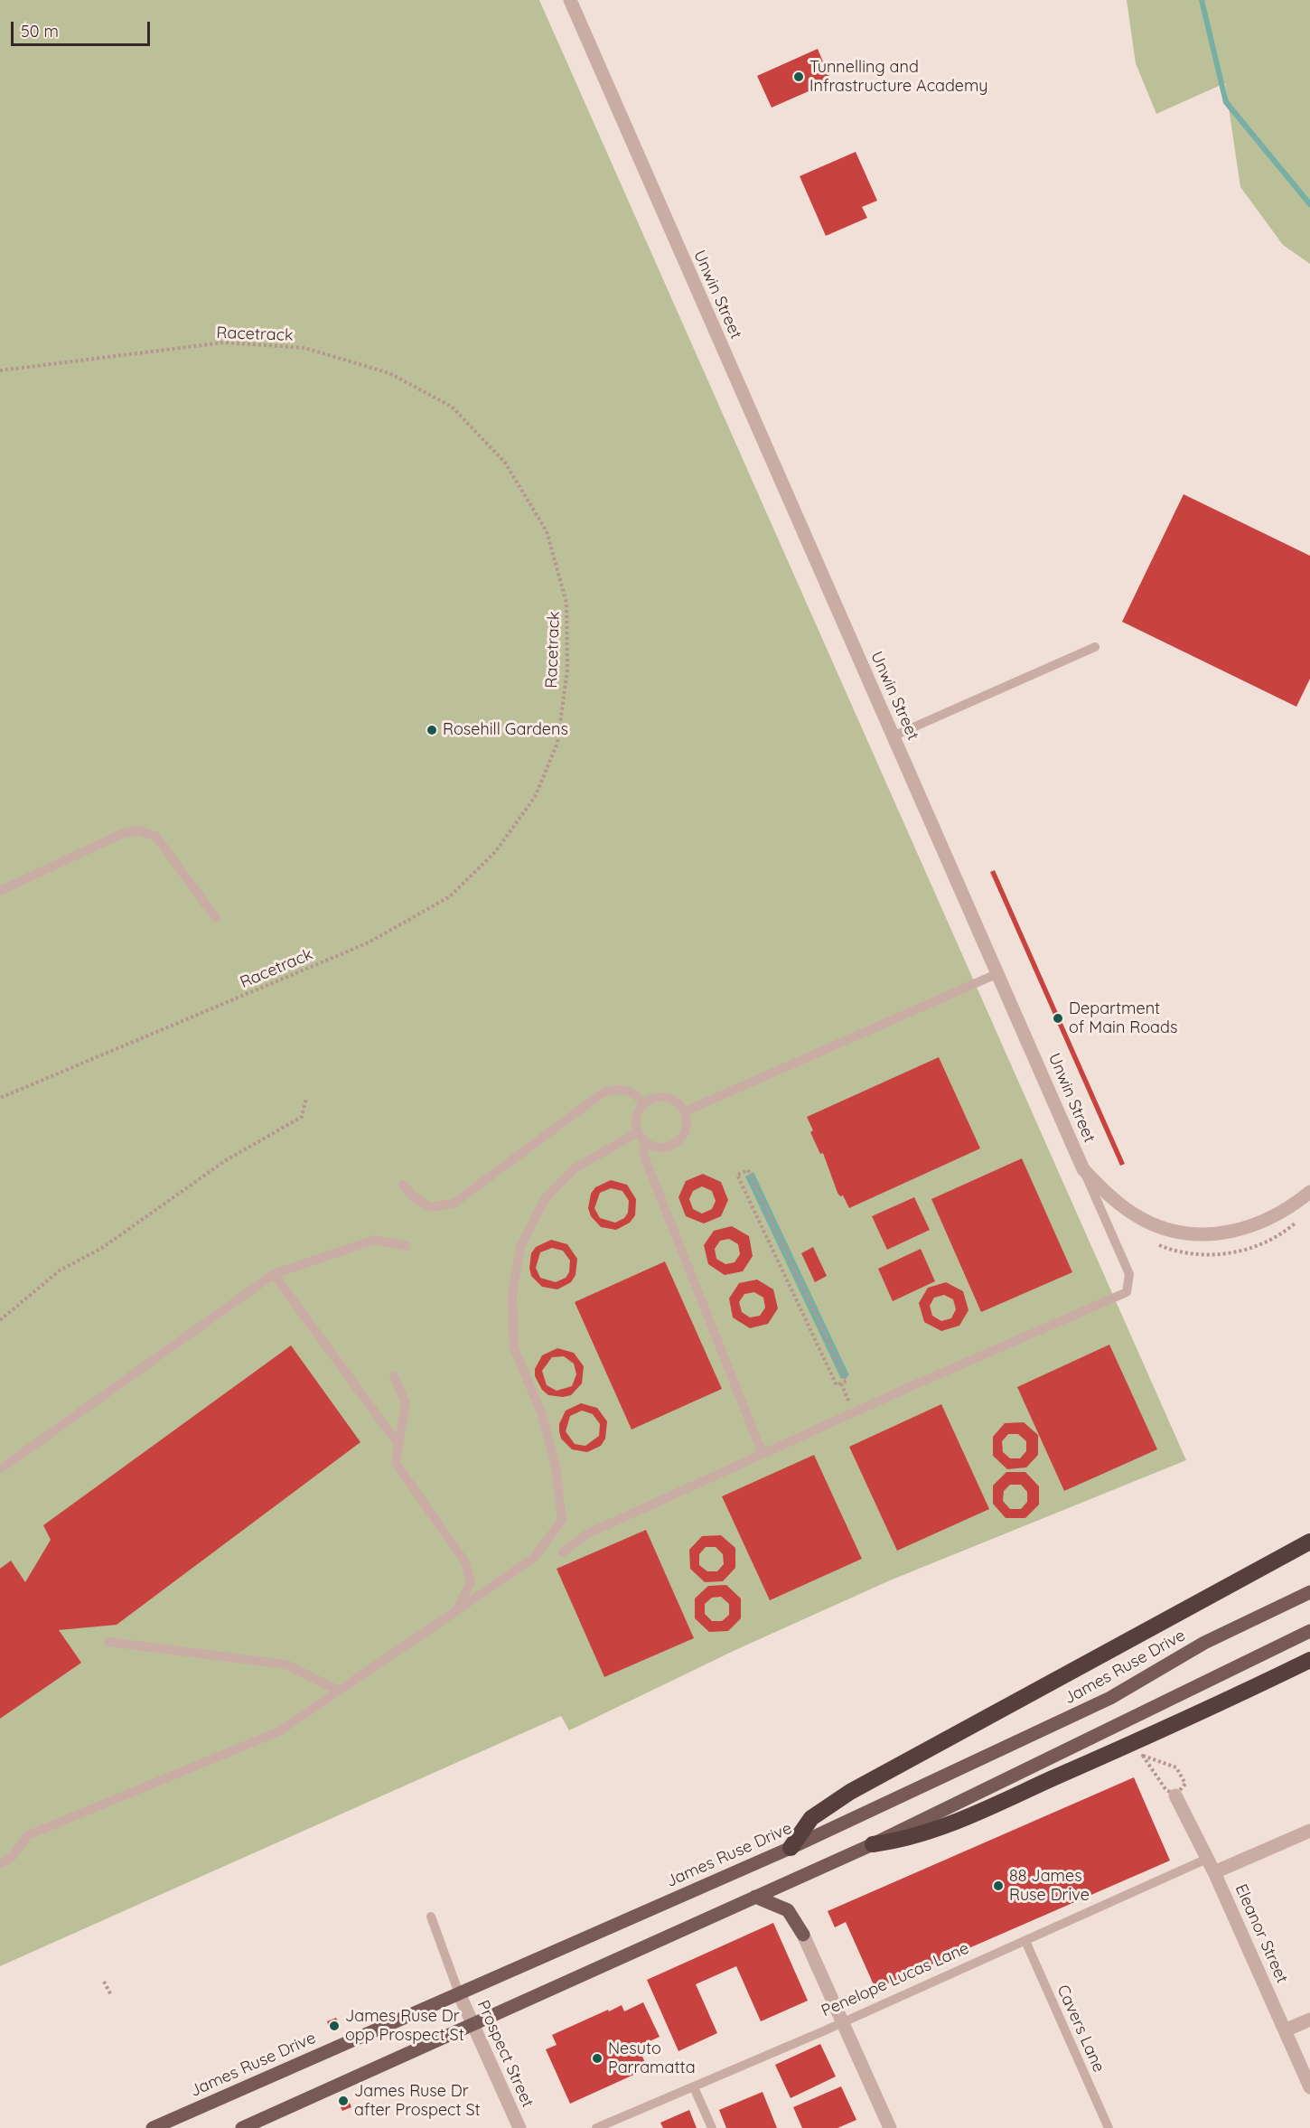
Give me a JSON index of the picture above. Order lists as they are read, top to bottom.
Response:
{
  "streets": {
    "main road": ["James Ruse Drive"],
    "street": ["Unwin Street", "Eleanor Street", "Prospect Street"],
    "lane": ["Penelope Lucas Lane", "Cavers Lane"],
    "path": ["Racetrack"]
  },
  "crossings": [
    ["James Ruse Drive", "Prospect Street"],
    ["Eleanor Street", "Penelope Lucas Lane"],
    ["Penelope Lucas Lane", "Cavers Lane"]
  ],
  "places": [
    "Tunnelling and Infrastructure Academy",
    "Rosehill Gardens",
    "Department of Main Roads",
    "88 James Ruse Drive",
    "James Ruse Dr opp Prospect St",
    "Nesuto Parramatta",
    "James Ruse Dr after Prospect St"
  ],
  "scale_bar": "50 m"
}
